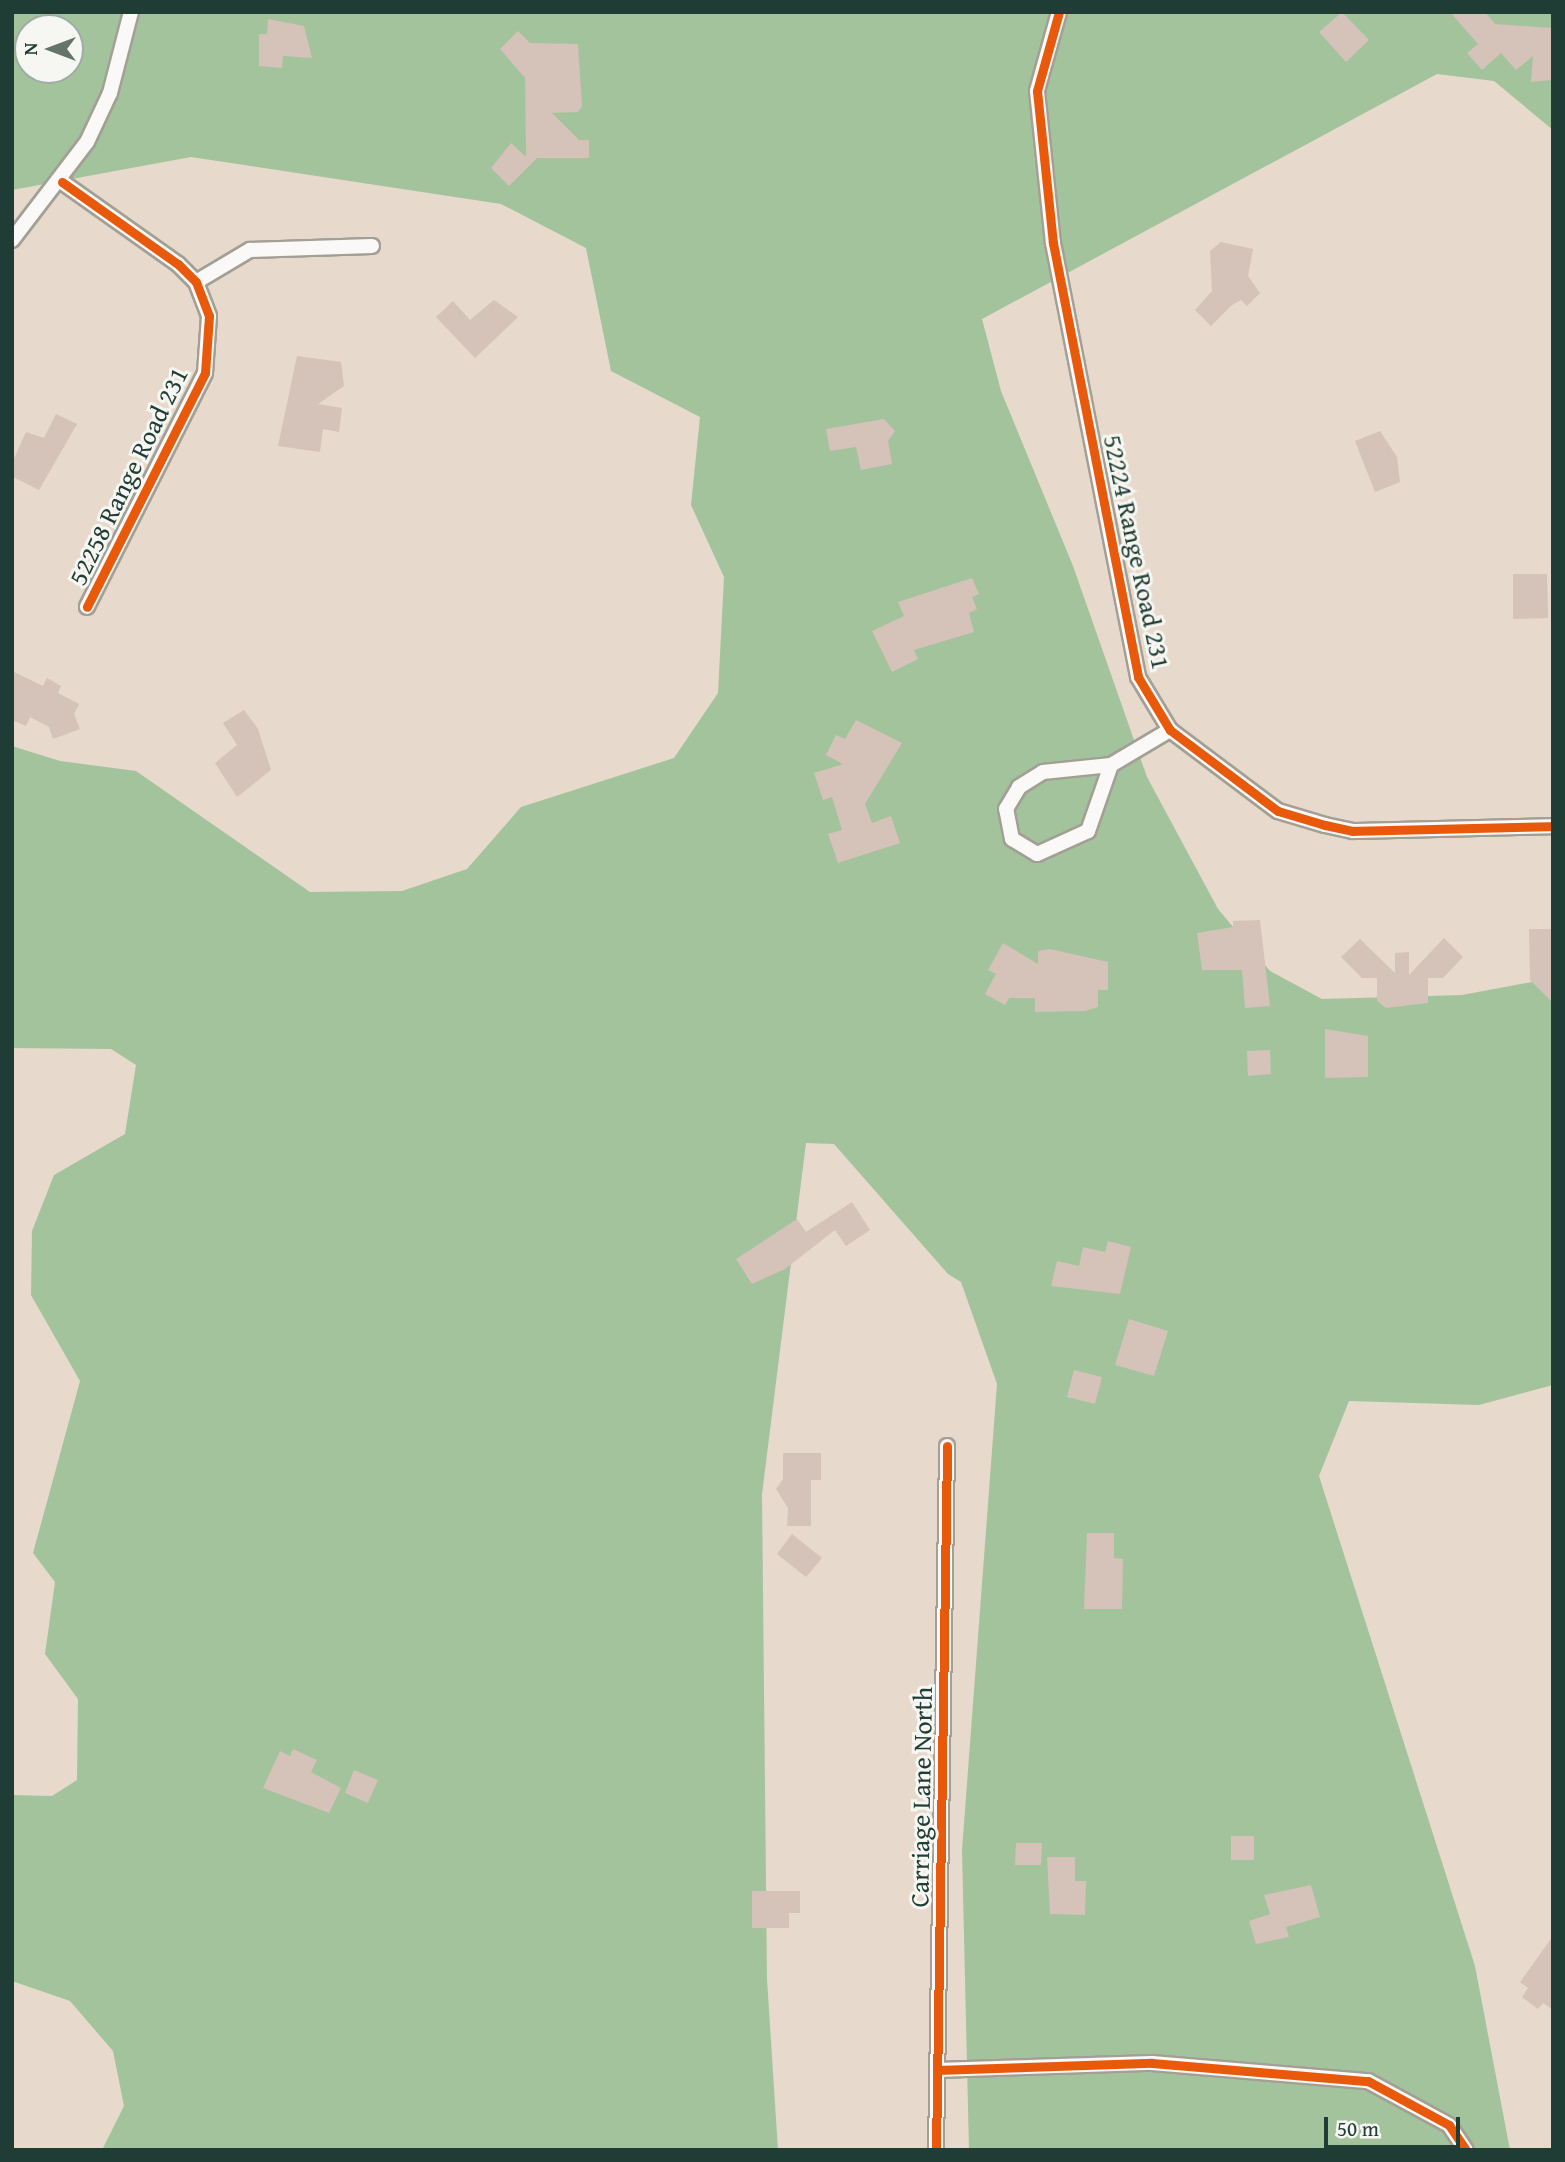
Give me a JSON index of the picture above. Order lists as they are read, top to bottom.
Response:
{
  "streets": {
    "street": ["52258 Range Road 231", "52224 Range Road 231", "Carriage Lane North"]
  },
  "scale_bar": "50 m",
  "north": "left"
}
